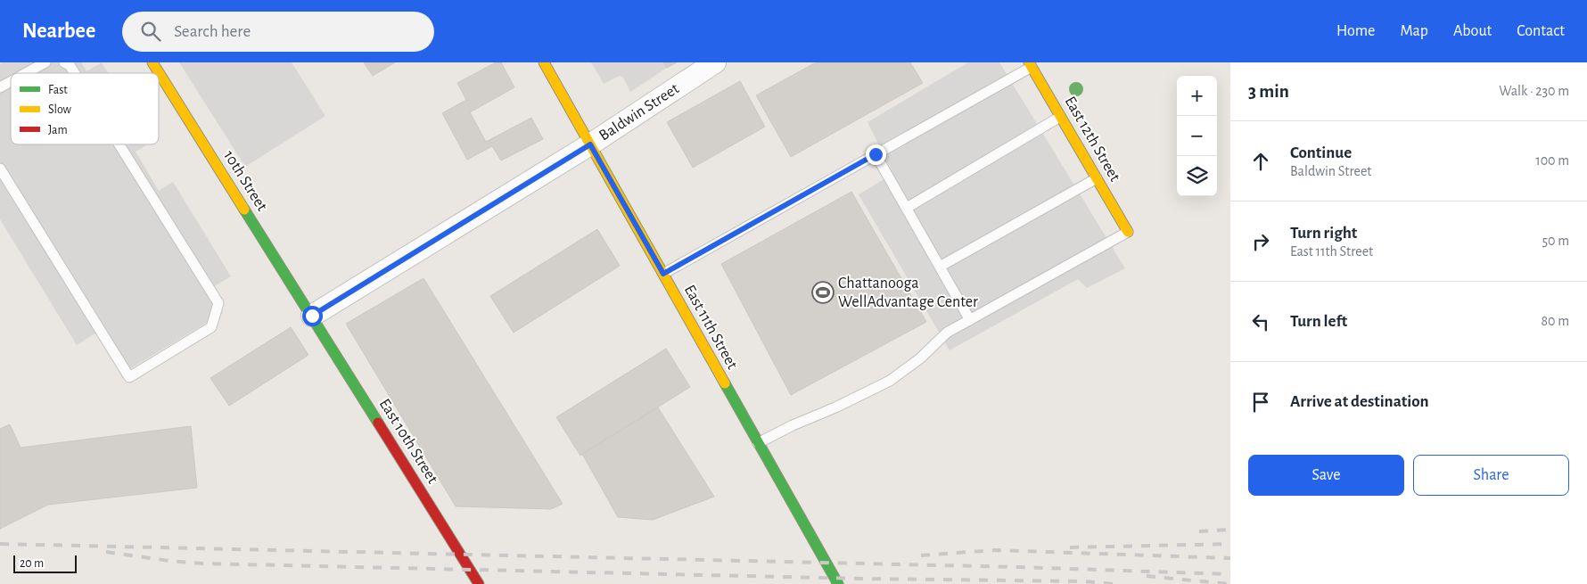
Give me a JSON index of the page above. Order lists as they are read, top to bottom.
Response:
{
  "streets": {
    "street": [
      "Baldwin Street",
      "East 12th Street",
      "10th Street",
      "East 11th Street",
      "East 10th Street"
    ]
  },
  "crossings": [
    ["Baldwin Street", "10th Street"],
    ["Baldwin Street", "East 11th Street"],
    ["Baldwin Street", "East 10th Street"],
    ["10th Street", "East 10th Street"]
  ],
  "places": {
    "sports": ["Chattanooga WellAdvantage Center"]
  },
  "legend": ["Fast", "Slow", "Jam"],
  "scale_bar": "20 m",
  "page": {
    "header": "Nearbee",
    "search": "Search here",
    "nav": [
      "Home",
      "Map",
      "About",
      "Contact"
    ],
    "heading": ["3 min", "Walk · 230 m"],
    "map_buttons": ["+", "−"],
    "list": [
      ["Continue", "Baldwin Street", "100 m"],
      ["Turn right", "East 11th Street", "50 m"],
      ["Turn left", "80 m"],
      "Arrive at destination"
    ],
    "buttons": ["Save", "Share"],
    "scale": "20 m"
  }
}
